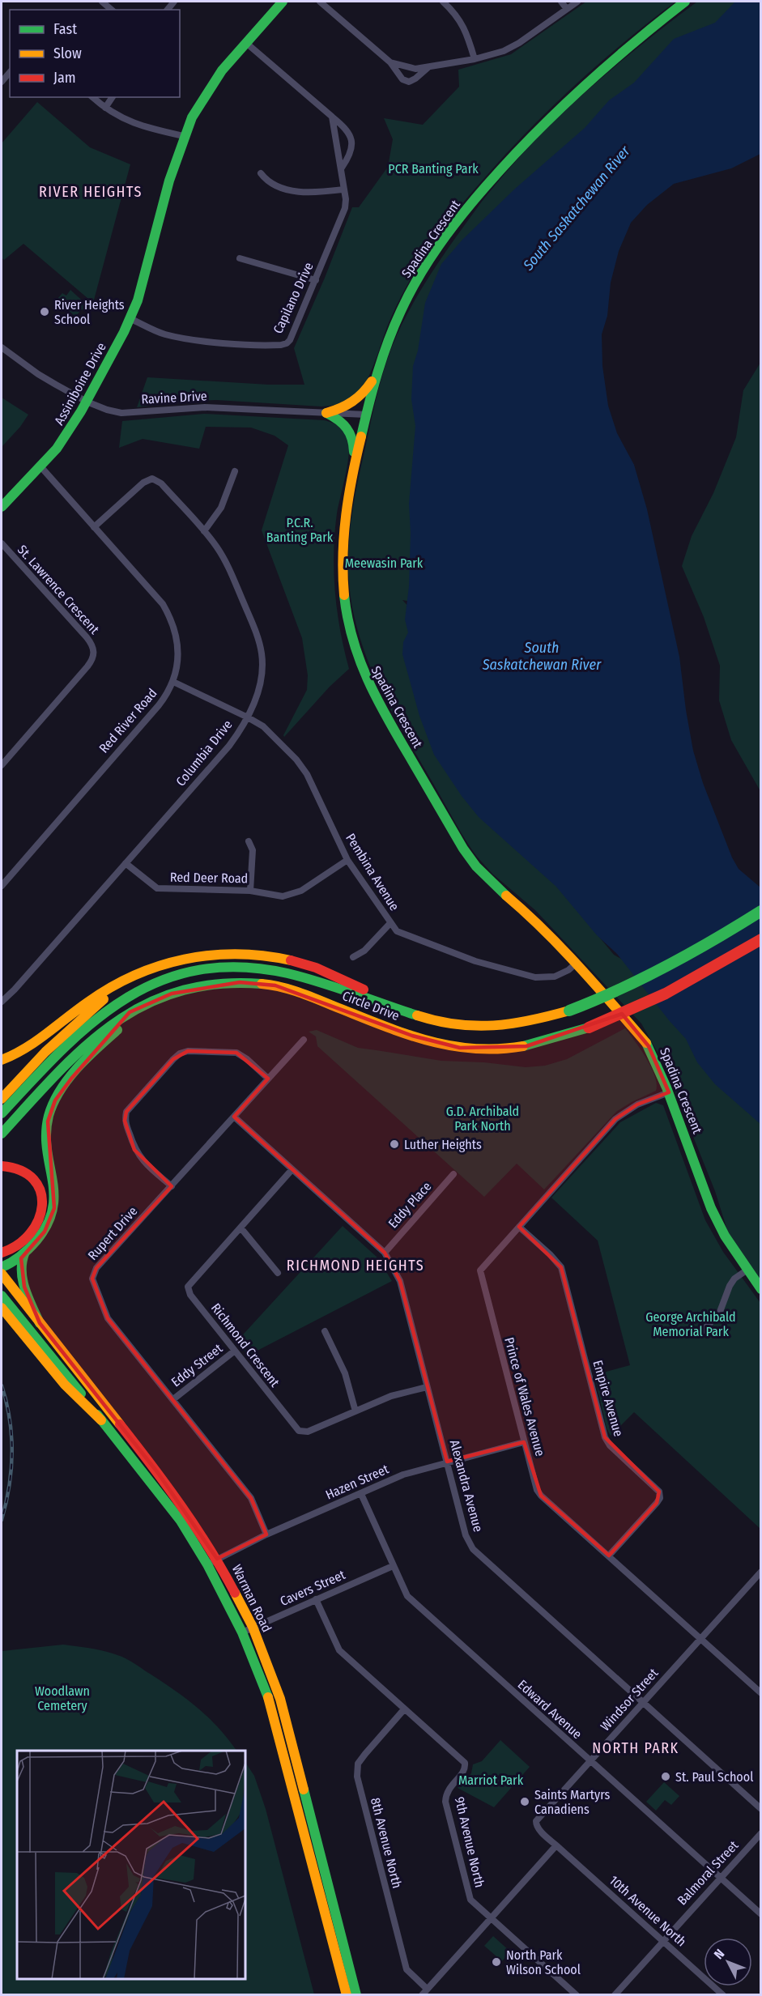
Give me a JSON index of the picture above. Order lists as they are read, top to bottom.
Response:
{
  "streets": {
    "main road": [
      "Spadina Crescent",
      "Assiniboine Drive",
      "Circle Drive",
      "Warman Road"
    ],
    "street": [
      "Capilano Drive",
      "Ravine Drive",
      "St. Lawrence Crescent",
      "Red River Road",
      "Columbia Drive",
      "Pembina Avenue",
      "Red Deer Road",
      "Eddy Place",
      "Rupert Drive",
      "Richmond Crescent",
      "Eddy Street",
      "Prince of Wales Avenue",
      "Empire Avenue",
      "Hazen Street",
      "Alexandra Avenue",
      "Cavers Street",
      "Windsor Street",
      "Edward Avenue",
      "9th Avenue North",
      "8th Avenue North",
      "Balmoral Street",
      "10th Avenue North"
    ]
  },
  "crossings": [
    ["Spadina Crescent", "Ravine Drive"],
    ["Spadina Crescent", "Pembina Avenue"],
    ["Spadina Crescent", "Prince of Wales Avenue"],
    ["Capilano Drive", "Assiniboine Drive"],
    ["Assiniboine Drive", "Ravine Drive"],
    ["Assiniboine Drive", "Red River Road"],
    ["Red River Road", "Columbia Drive"],
    ["Red River Road", "Pembina Avenue"],
    ["Columbia Drive", "Pembina Avenue"],
    ["Columbia Drive", "Red Deer Road"],
    ["Pembina Avenue", "Red Deer Road"],
    ["Eddy Place", "Alexandra Avenue"],
    ["Rupert Drive", "Eddy Street"],
    ["Rupert Drive", "Hazen Street"],
    ["Rupert Drive", "Alexandra Avenue"],
    ["Richmond Crescent", "Eddy Street"],
    ["Richmond Crescent", "Alexandra Avenue"],
    ["Prince of Wales Avenue", "Empire Avenue"],
    ["Prince of Wales Avenue", "Hazen Street"],
    ["Prince of Wales Avenue", "Windsor Street"],
    ["Hazen Street", "Alexandra Avenue"],
    ["Hazen Street", "Warman Road"],
    ["Hazen Street", "Edward Avenue"],
    ["Alexandra Avenue", "Windsor Street"],
    ["Cavers Street", "Warman Road"],
    ["Cavers Street", "Edward Avenue"],
    ["Cavers Street", "9th Avenue North"],
    ["Windsor Street", "Edward Avenue"],
    ["Windsor Street", "10th Avenue North"],
    ["Edward Avenue", "Balmoral Street"],
    ["9th Avenue North", "8th Avenue North"],
    ["Balmoral Street", "10th Avenue North"]
  ],
  "districts": ["RIVER HEIGHTS", "RICHMOND HEIGHTS", "NORTH PARK"],
  "water": ["South Saskatchewan River"],
  "parks": [
    "PCR Banting Park",
    "P.C.R. Banting Park",
    "Meewasin Park",
    "G.D. Archibald Park North",
    "George Archibald Memorial Park",
    "Woodlawn Cemetery",
    "Marriot Park"
  ],
  "places": [
    "River Heights School",
    "Luther Heights",
    "St. Paul School",
    "Saints Martyrs Canadiens",
    "North Park Wilson School"
  ],
  "legend": ["Fast", "Slow", "Jam"],
  "north": "top left"
}
